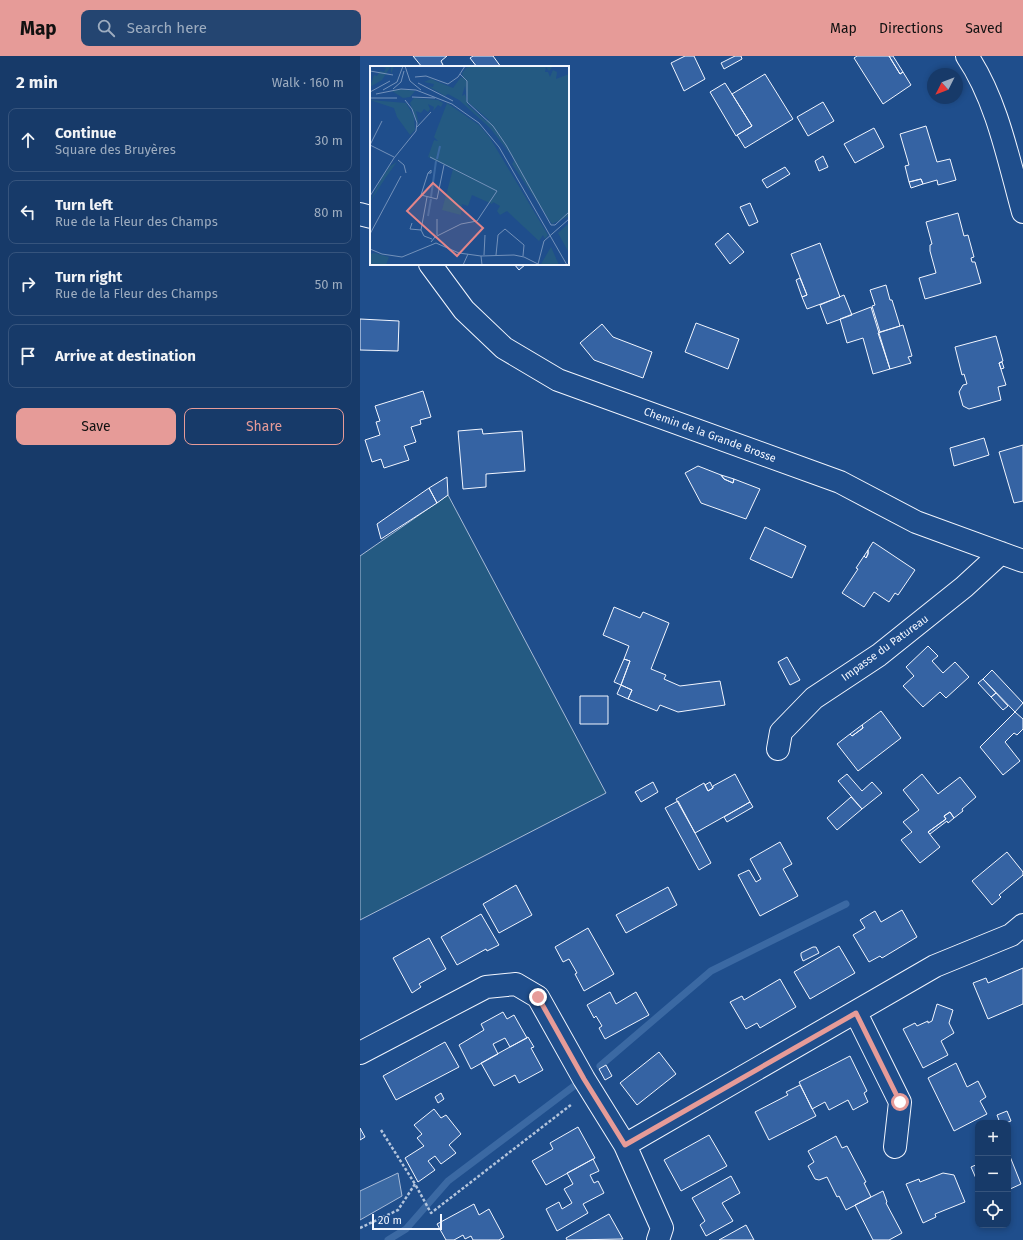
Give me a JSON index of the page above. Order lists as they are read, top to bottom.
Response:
{
  "streets": {
    "street": ["Chemin de la Grande Brosse", "Impasse du Patureau"]
  },
  "crossings": [
    ["Chemin de la Grande Brosse", "Impasse du Patureau"]
  ],
  "scale_bar": "20 m",
  "north": "bottom left",
  "page": {
    "header": "Map",
    "search": "Search here",
    "nav": ["Map", "Directions", "Saved"],
    "heading": ["2 min", "Walk · 160 m"],
    "list": [
      ["Continue", "Square des Bruyères", "30 m"],
      ["Turn left", "Rue de la Fleur des Champs", "80 m"],
      ["Turn right", "Rue de la Fleur des Champs", "50 m"],
      "Arrive at destination"
    ],
    "buttons": ["Save", "Share"],
    "map_buttons": ["+", "−"],
    "scale": "20 m"
  }
}
